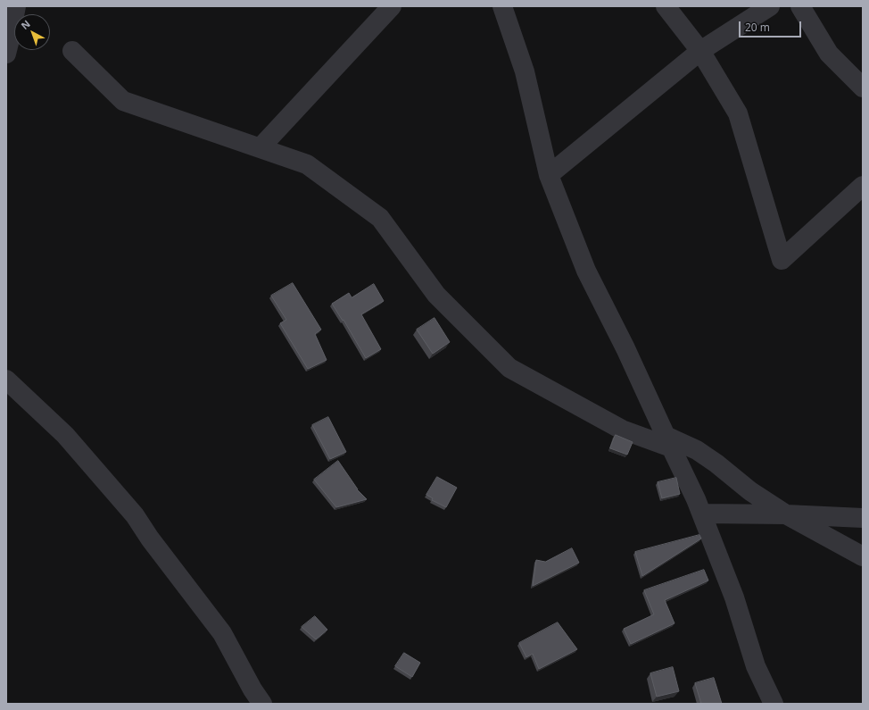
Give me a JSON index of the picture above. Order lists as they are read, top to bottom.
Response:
{
  "scale_bar": "20 m",
  "north": "top left"
}
